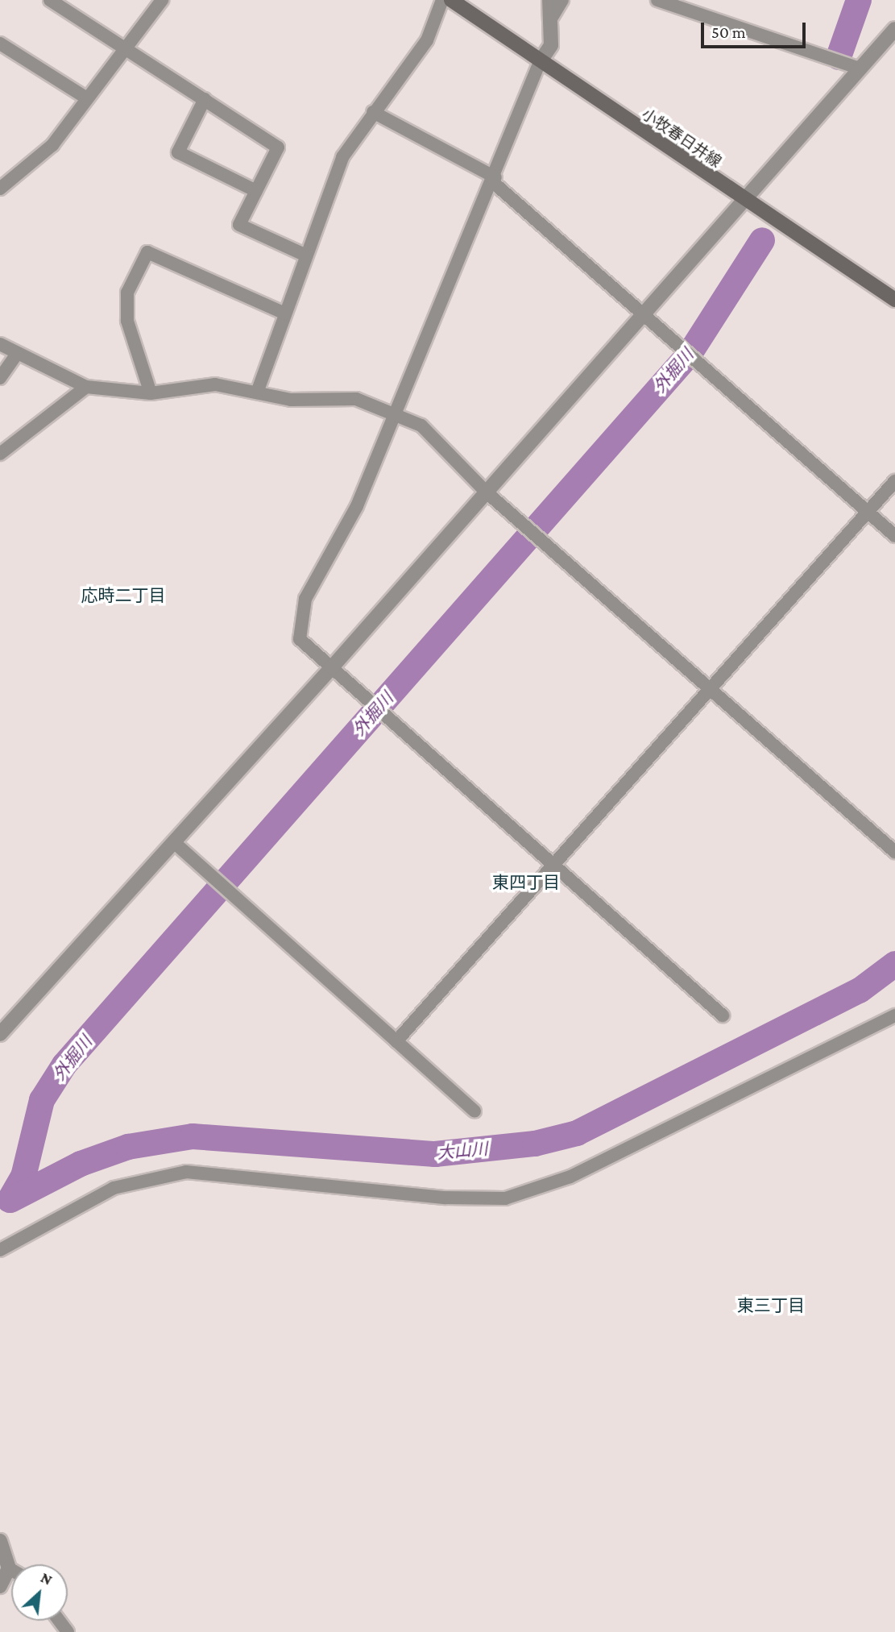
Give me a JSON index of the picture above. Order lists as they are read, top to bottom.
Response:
{
  "streets": {
    "main road": ["小牧春日井線"]
  },
  "districts": ["応時二丁目", "東四丁目", "東三丁目"],
  "water": ["外掘川", "大山川"],
  "scale_bar": "50 m",
  "north": "top right"
}
